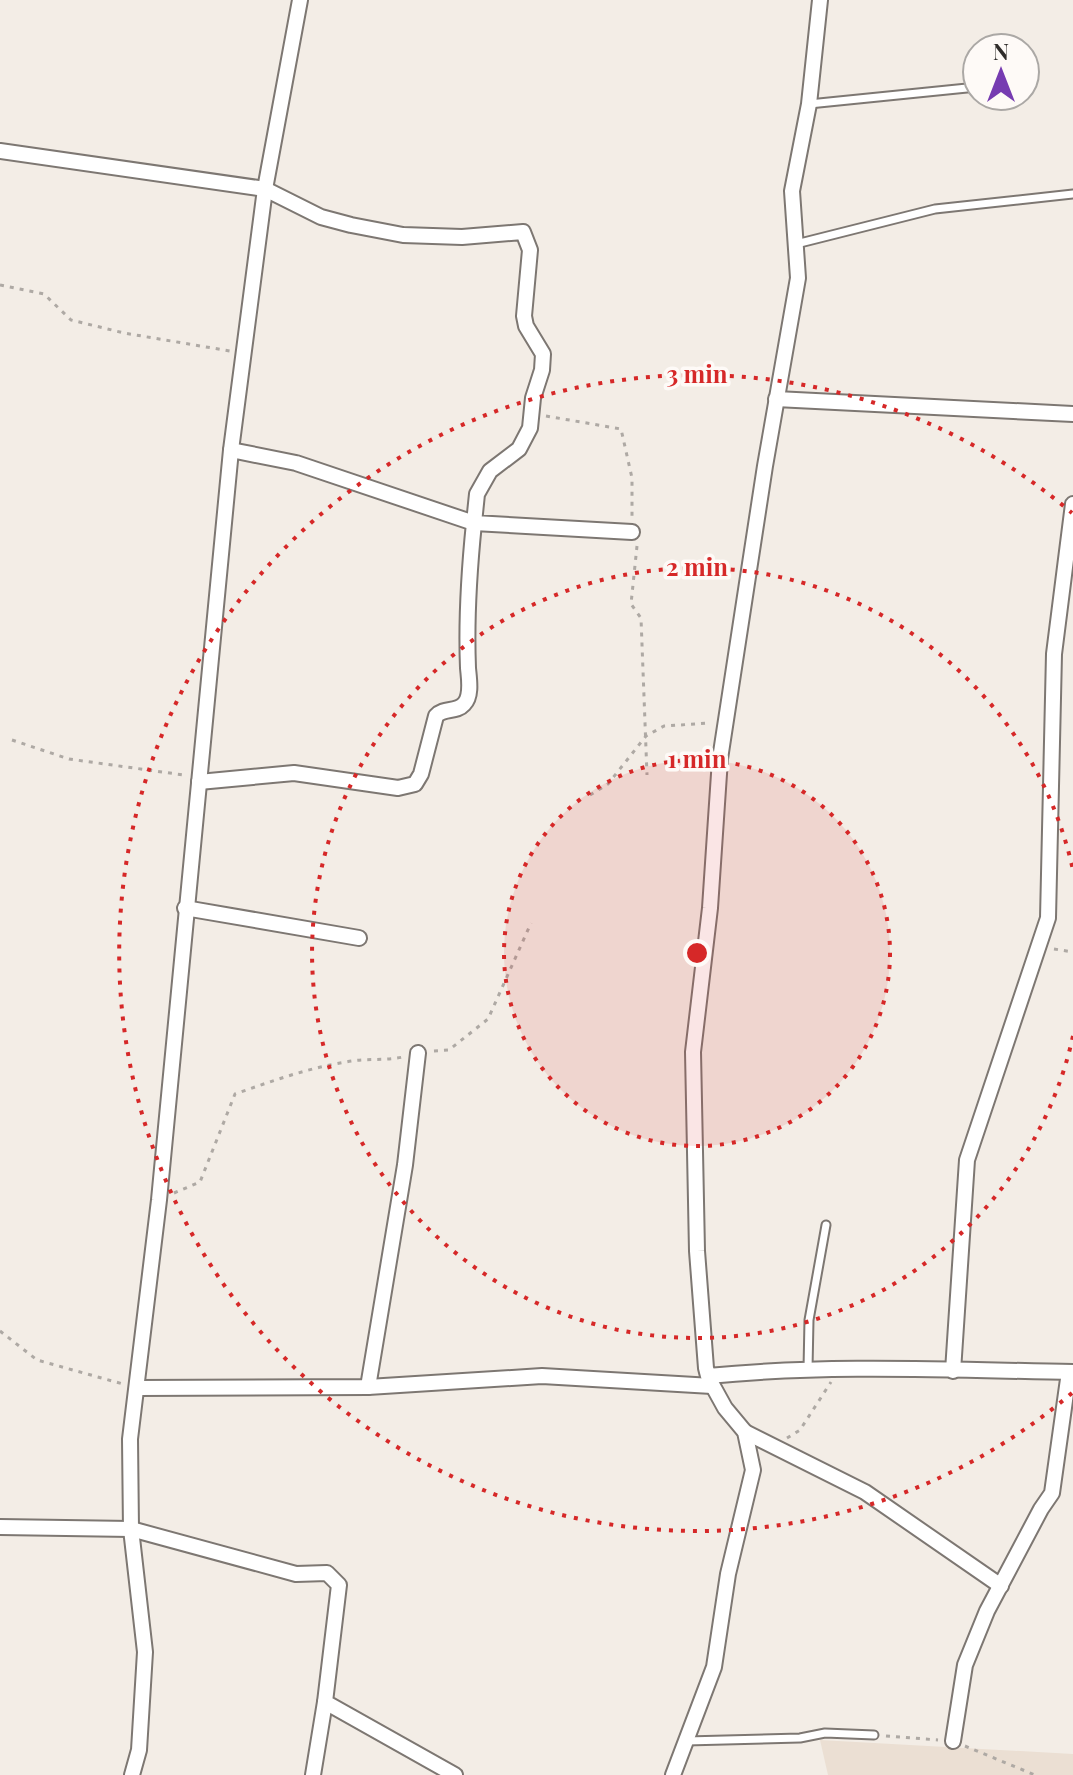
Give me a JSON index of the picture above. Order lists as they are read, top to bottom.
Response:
{
  "north": "top",
  "rings": ["3 min", "2 min", "1 min"]
}
